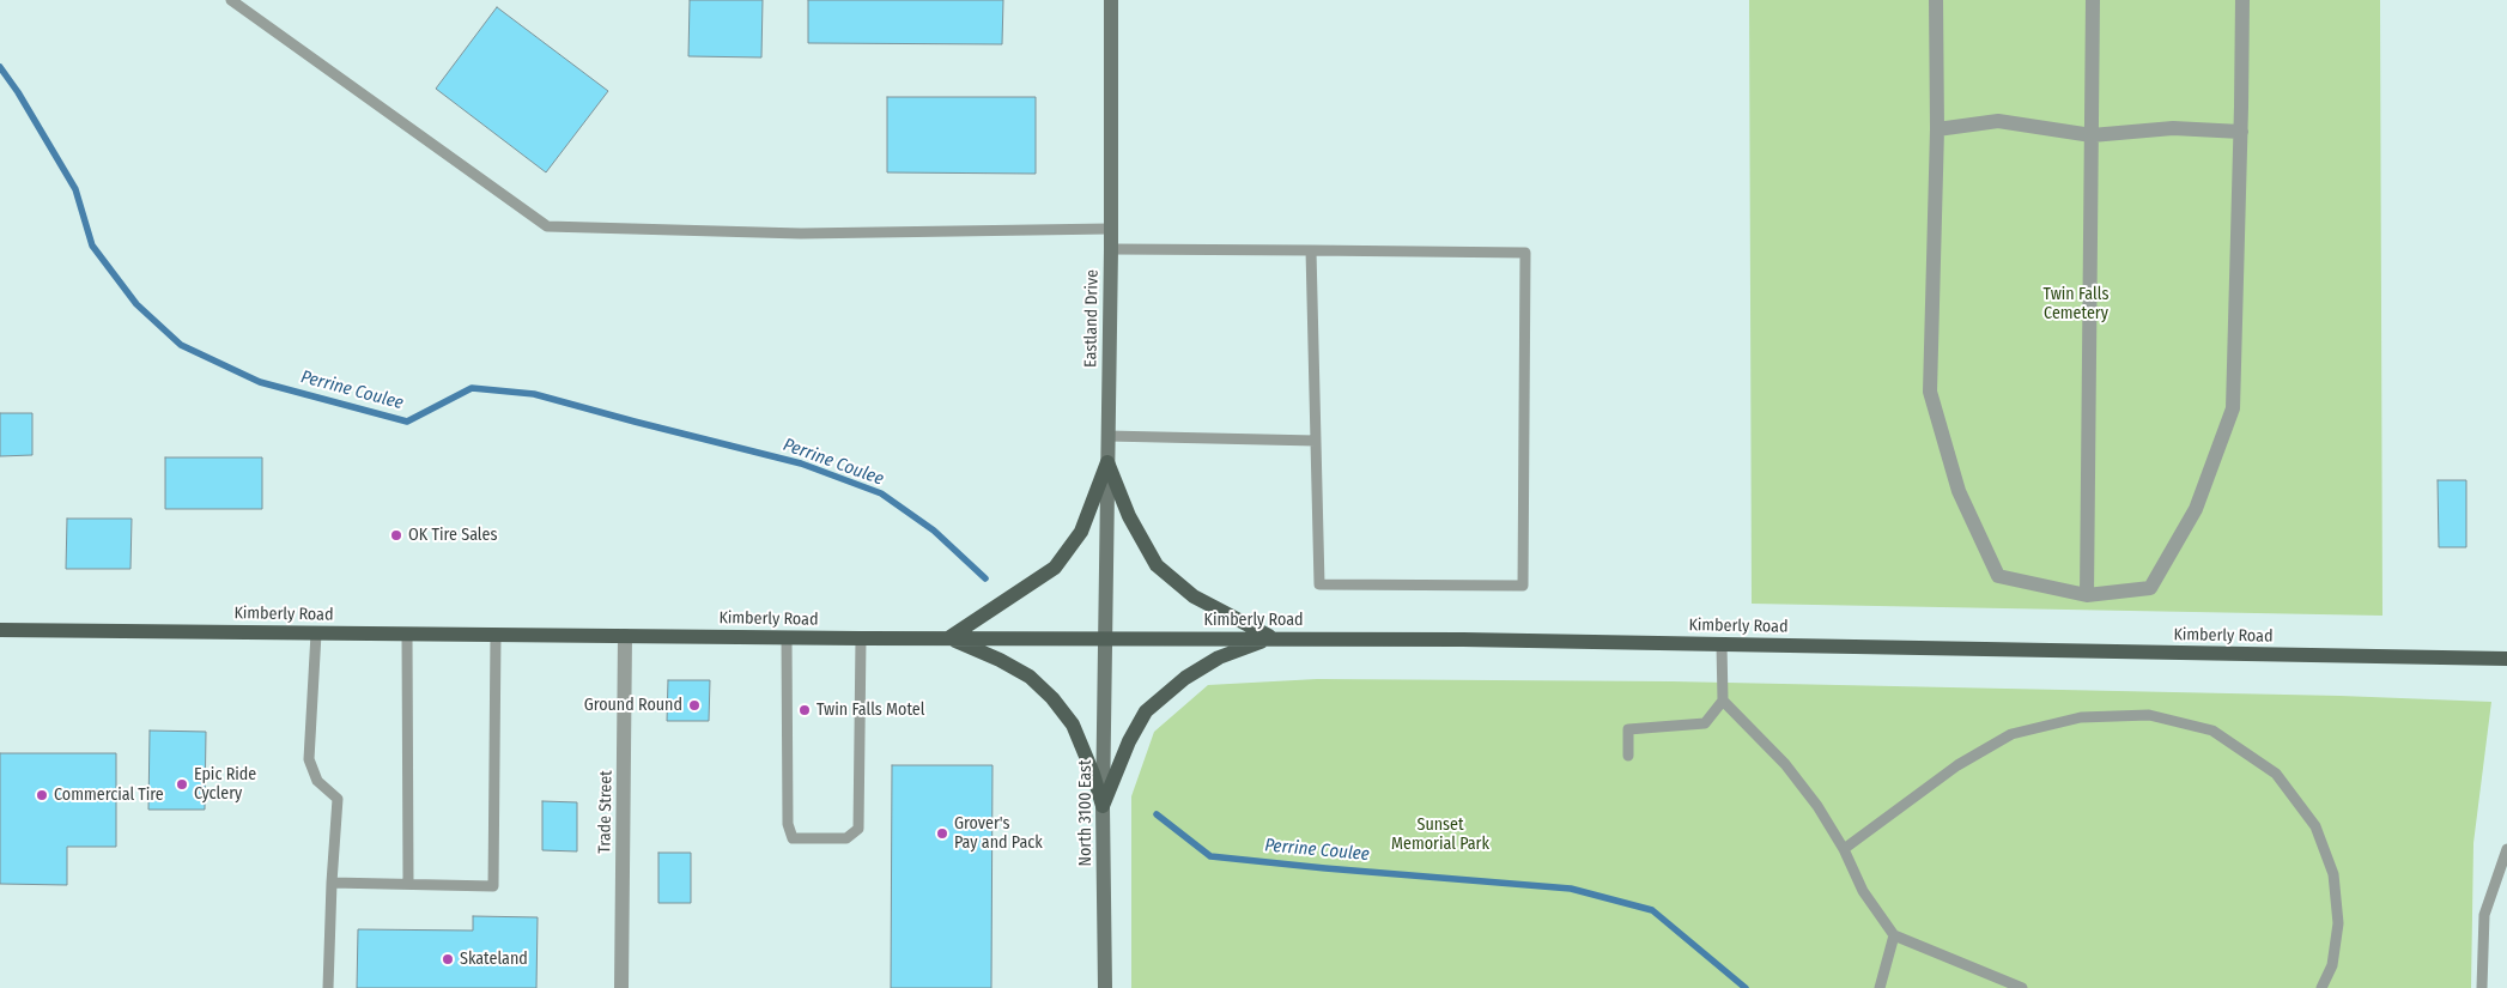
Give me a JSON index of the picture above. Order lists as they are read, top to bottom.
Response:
{
  "streets": {
    "main road": ["Eastland Drive", "Kimberly Road", "North 3100 East"],
    "street": ["Trade Street"]
  },
  "crossings": [
    ["Eastland Drive", "Kimberly Road"],
    ["Eastland Drive", "North 3100 East"],
    ["Kimberly Road", "Trade Street"],
    ["Kimberly Road", "North 3100 East"]
  ],
  "water": ["Perrine Coulee"],
  "parks": ["Twin Falls Cemetery", "Sunset Memorial Park"],
  "places": [
    "OK Tire Sales",
    "Ground Round",
    "Twin Falls Motel",
    "Epic Ride Cyclery",
    "Commercial Tire",
    "Grover's Pay and Pack",
    "Skateland"
  ]
}
